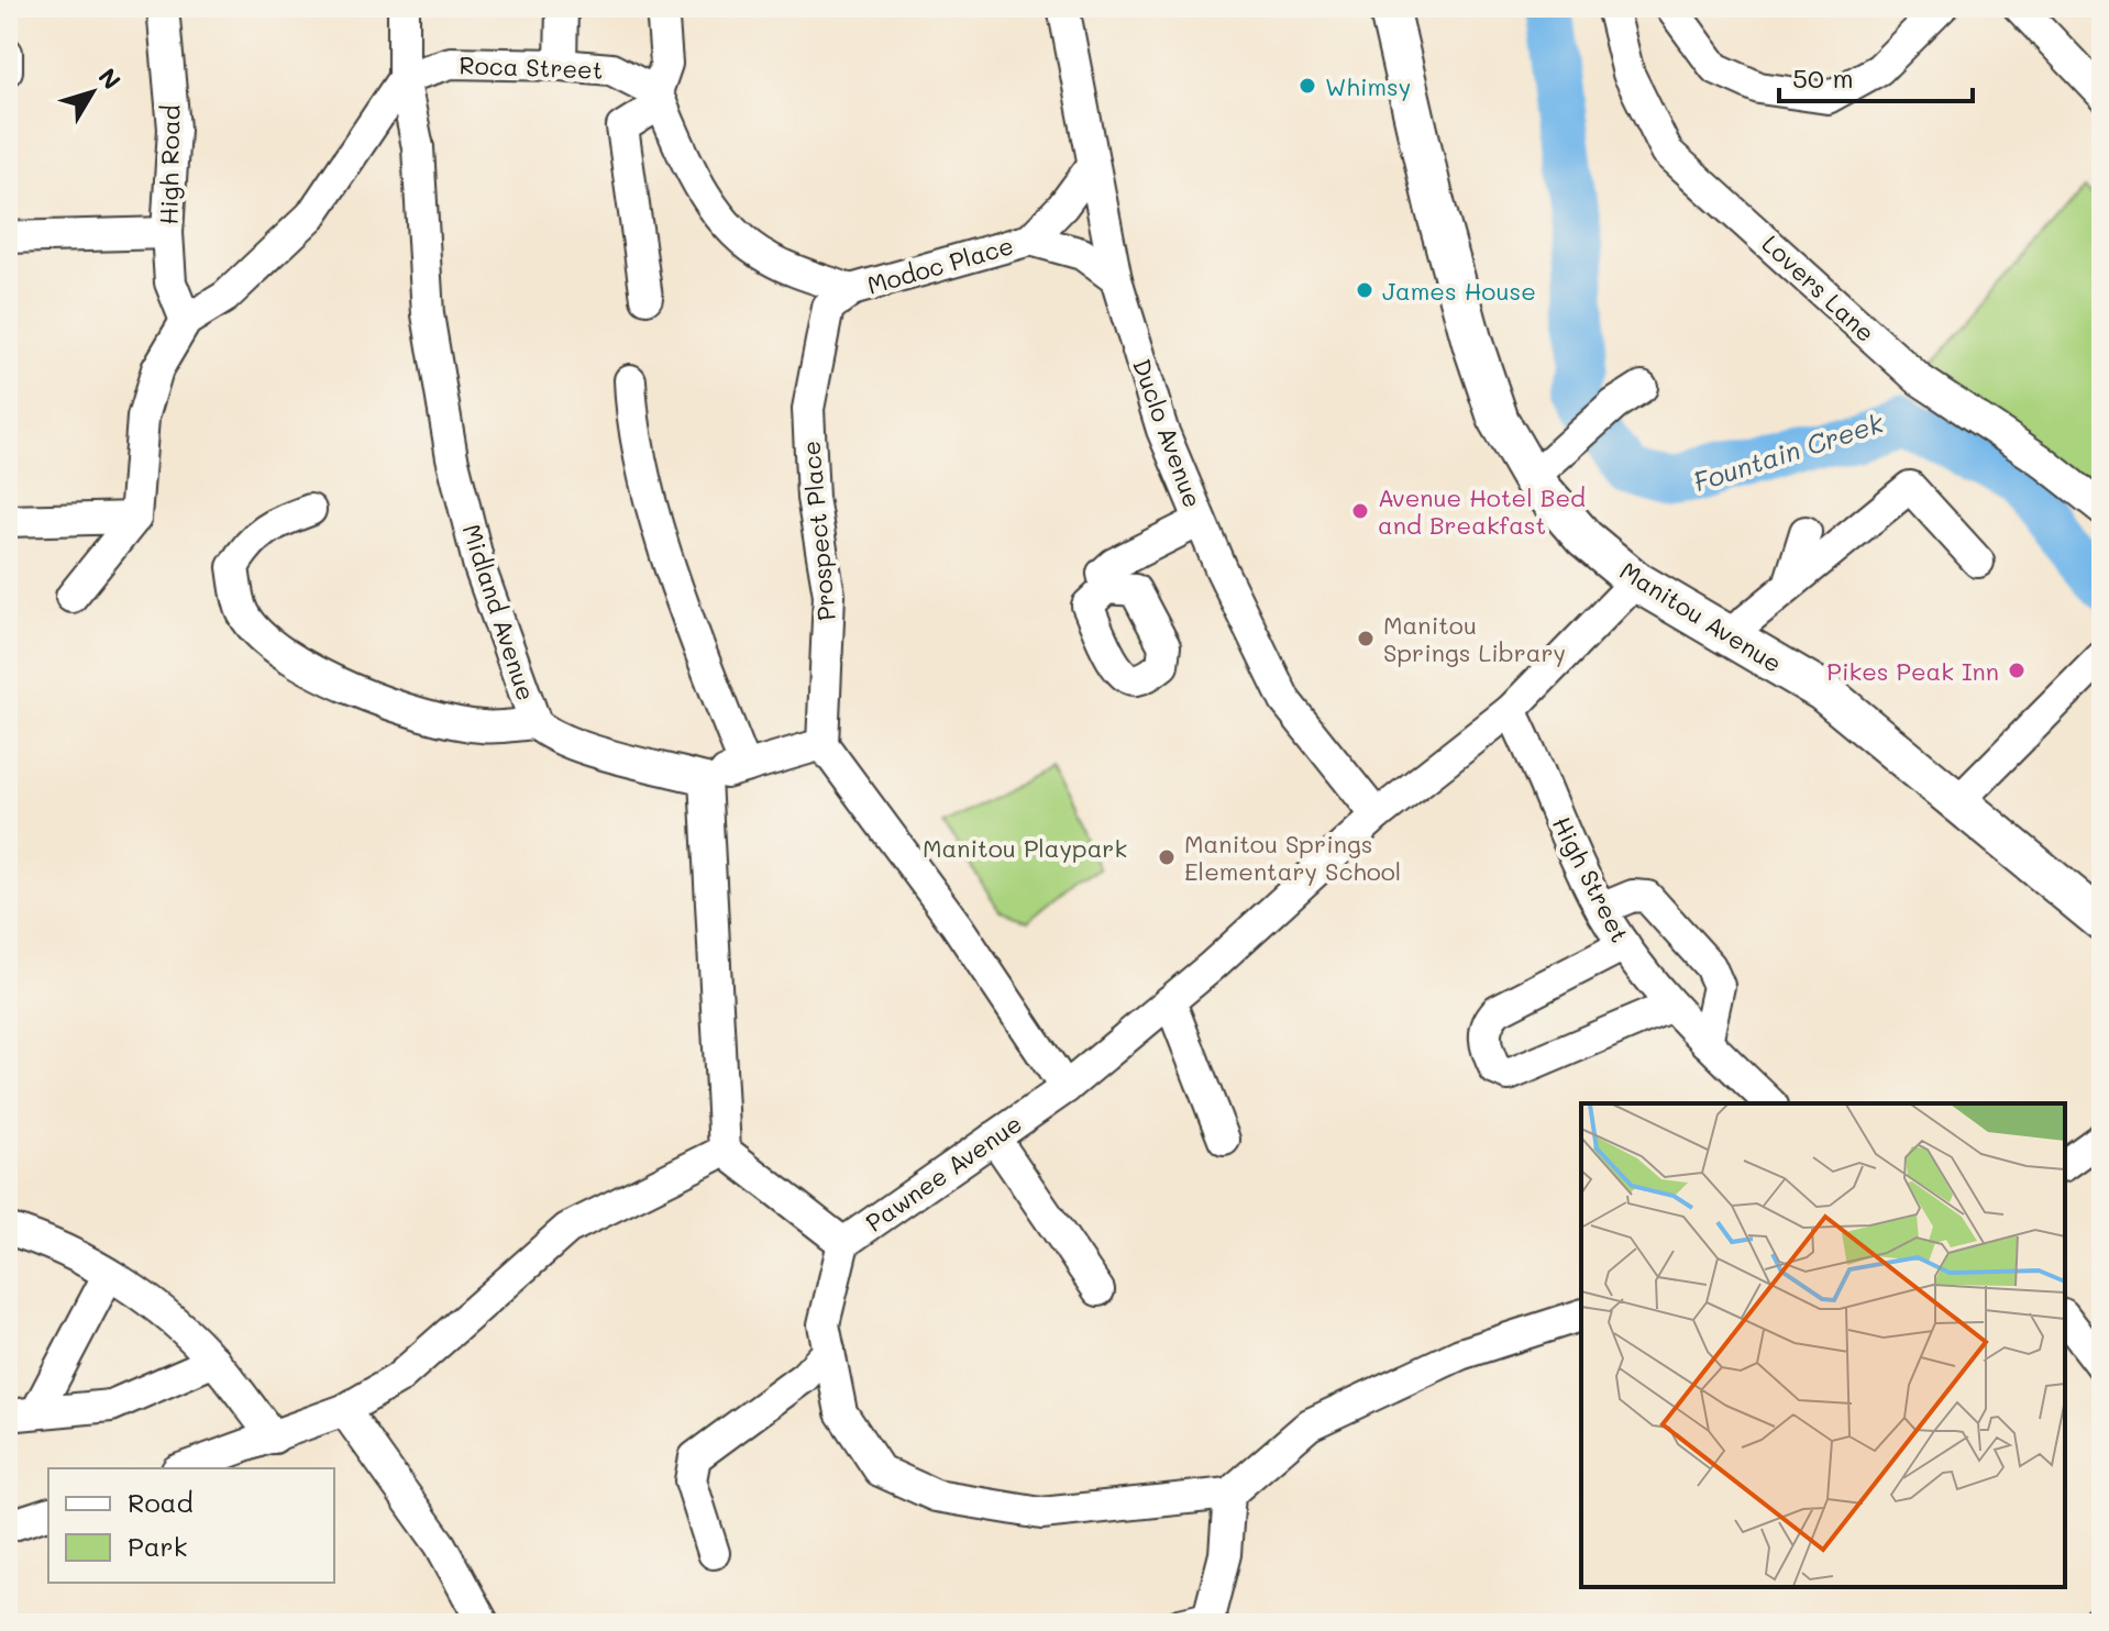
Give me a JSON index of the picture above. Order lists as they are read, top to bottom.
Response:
{
  "streets": {
    "main road": ["Manitou Avenue"],
    "street": [
      "Roca Street",
      "High Road",
      "Modoc Place",
      "Lovers Lane",
      "Duclo Avenue",
      "Prospect Place",
      "Midland Avenue",
      "High Street",
      "Pawnee Avenue"
    ]
  },
  "crossings": [
    ["Roca Street", "Midland Avenue"],
    ["Modoc Place", "Duclo Avenue"],
    ["Modoc Place", "Prospect Place"],
    ["Duclo Avenue", "Pawnee Avenue"],
    ["Manitou Avenue", "Pawnee Avenue"],
    ["High Street", "Pawnee Avenue"]
  ],
  "water": ["Fountain Creek"],
  "parks": ["Manitou Playpark"],
  "places": [
    "Whimsy",
    "James House",
    "Avenue Hotel Bed and Breakfast",
    "Manitou Springs Library",
    "Pikes Peak Inn",
    "Manitou Springs Elementary School"
  ],
  "legend": ["Road", "Park"],
  "scale_bar": "50 m",
  "north": "top right"
}
